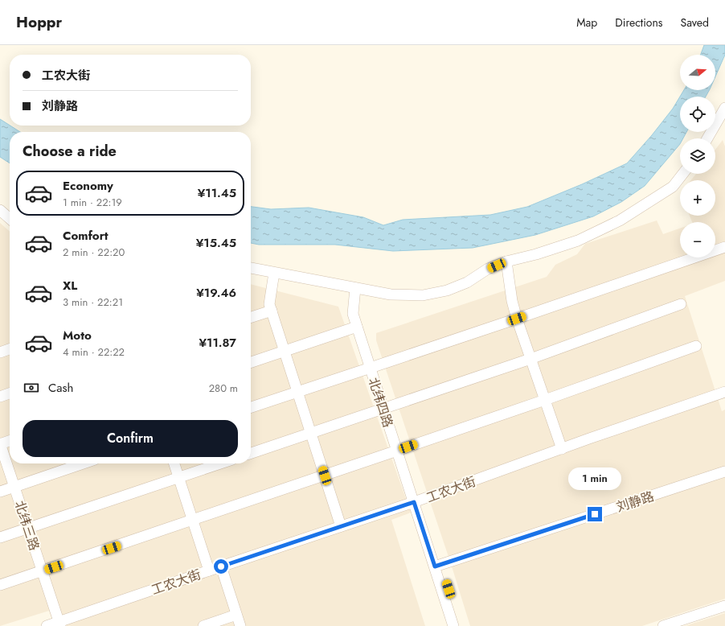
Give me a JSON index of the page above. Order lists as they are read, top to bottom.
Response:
{
  "streets": {
    "street": [
      "北纬四路",
      "工农大街",
      "刘静路",
      "北纬三路"
    ]
  },
  "crossings": [
    ["北纬四路", "工农大街"],
    ["北纬四路", "刘静路"],
    ["工农大街", "北纬三路"]
  ],
  "north": "right",
  "page": {
    "header": "Hoppr",
    "nav": ["Map", "Directions", "Saved"],
    "map_buttons": ["+", "−"],
    "banner": ["工农大街", "刘静路"],
    "heading": "Choose a ride",
    "list": [
      {
        "name": "Economy",
        "note": "1 min · 22:19",
        "value": "¥11.45"
      },
      {
        "name": "Comfort",
        "note": "2 min · 22:20",
        "value": "¥15.45"
      },
      {
        "name": "XL",
        "note": "3 min · 22:21",
        "value": "¥19.46"
      },
      {
        "name": "Moto",
        "note": "4 min · 22:22",
        "value": "¥11.87"
      }
    ],
    "pay": ["Cash", "280 m"],
    "buttons": "Confirm",
    "bubble": "1 min"
  }
}
